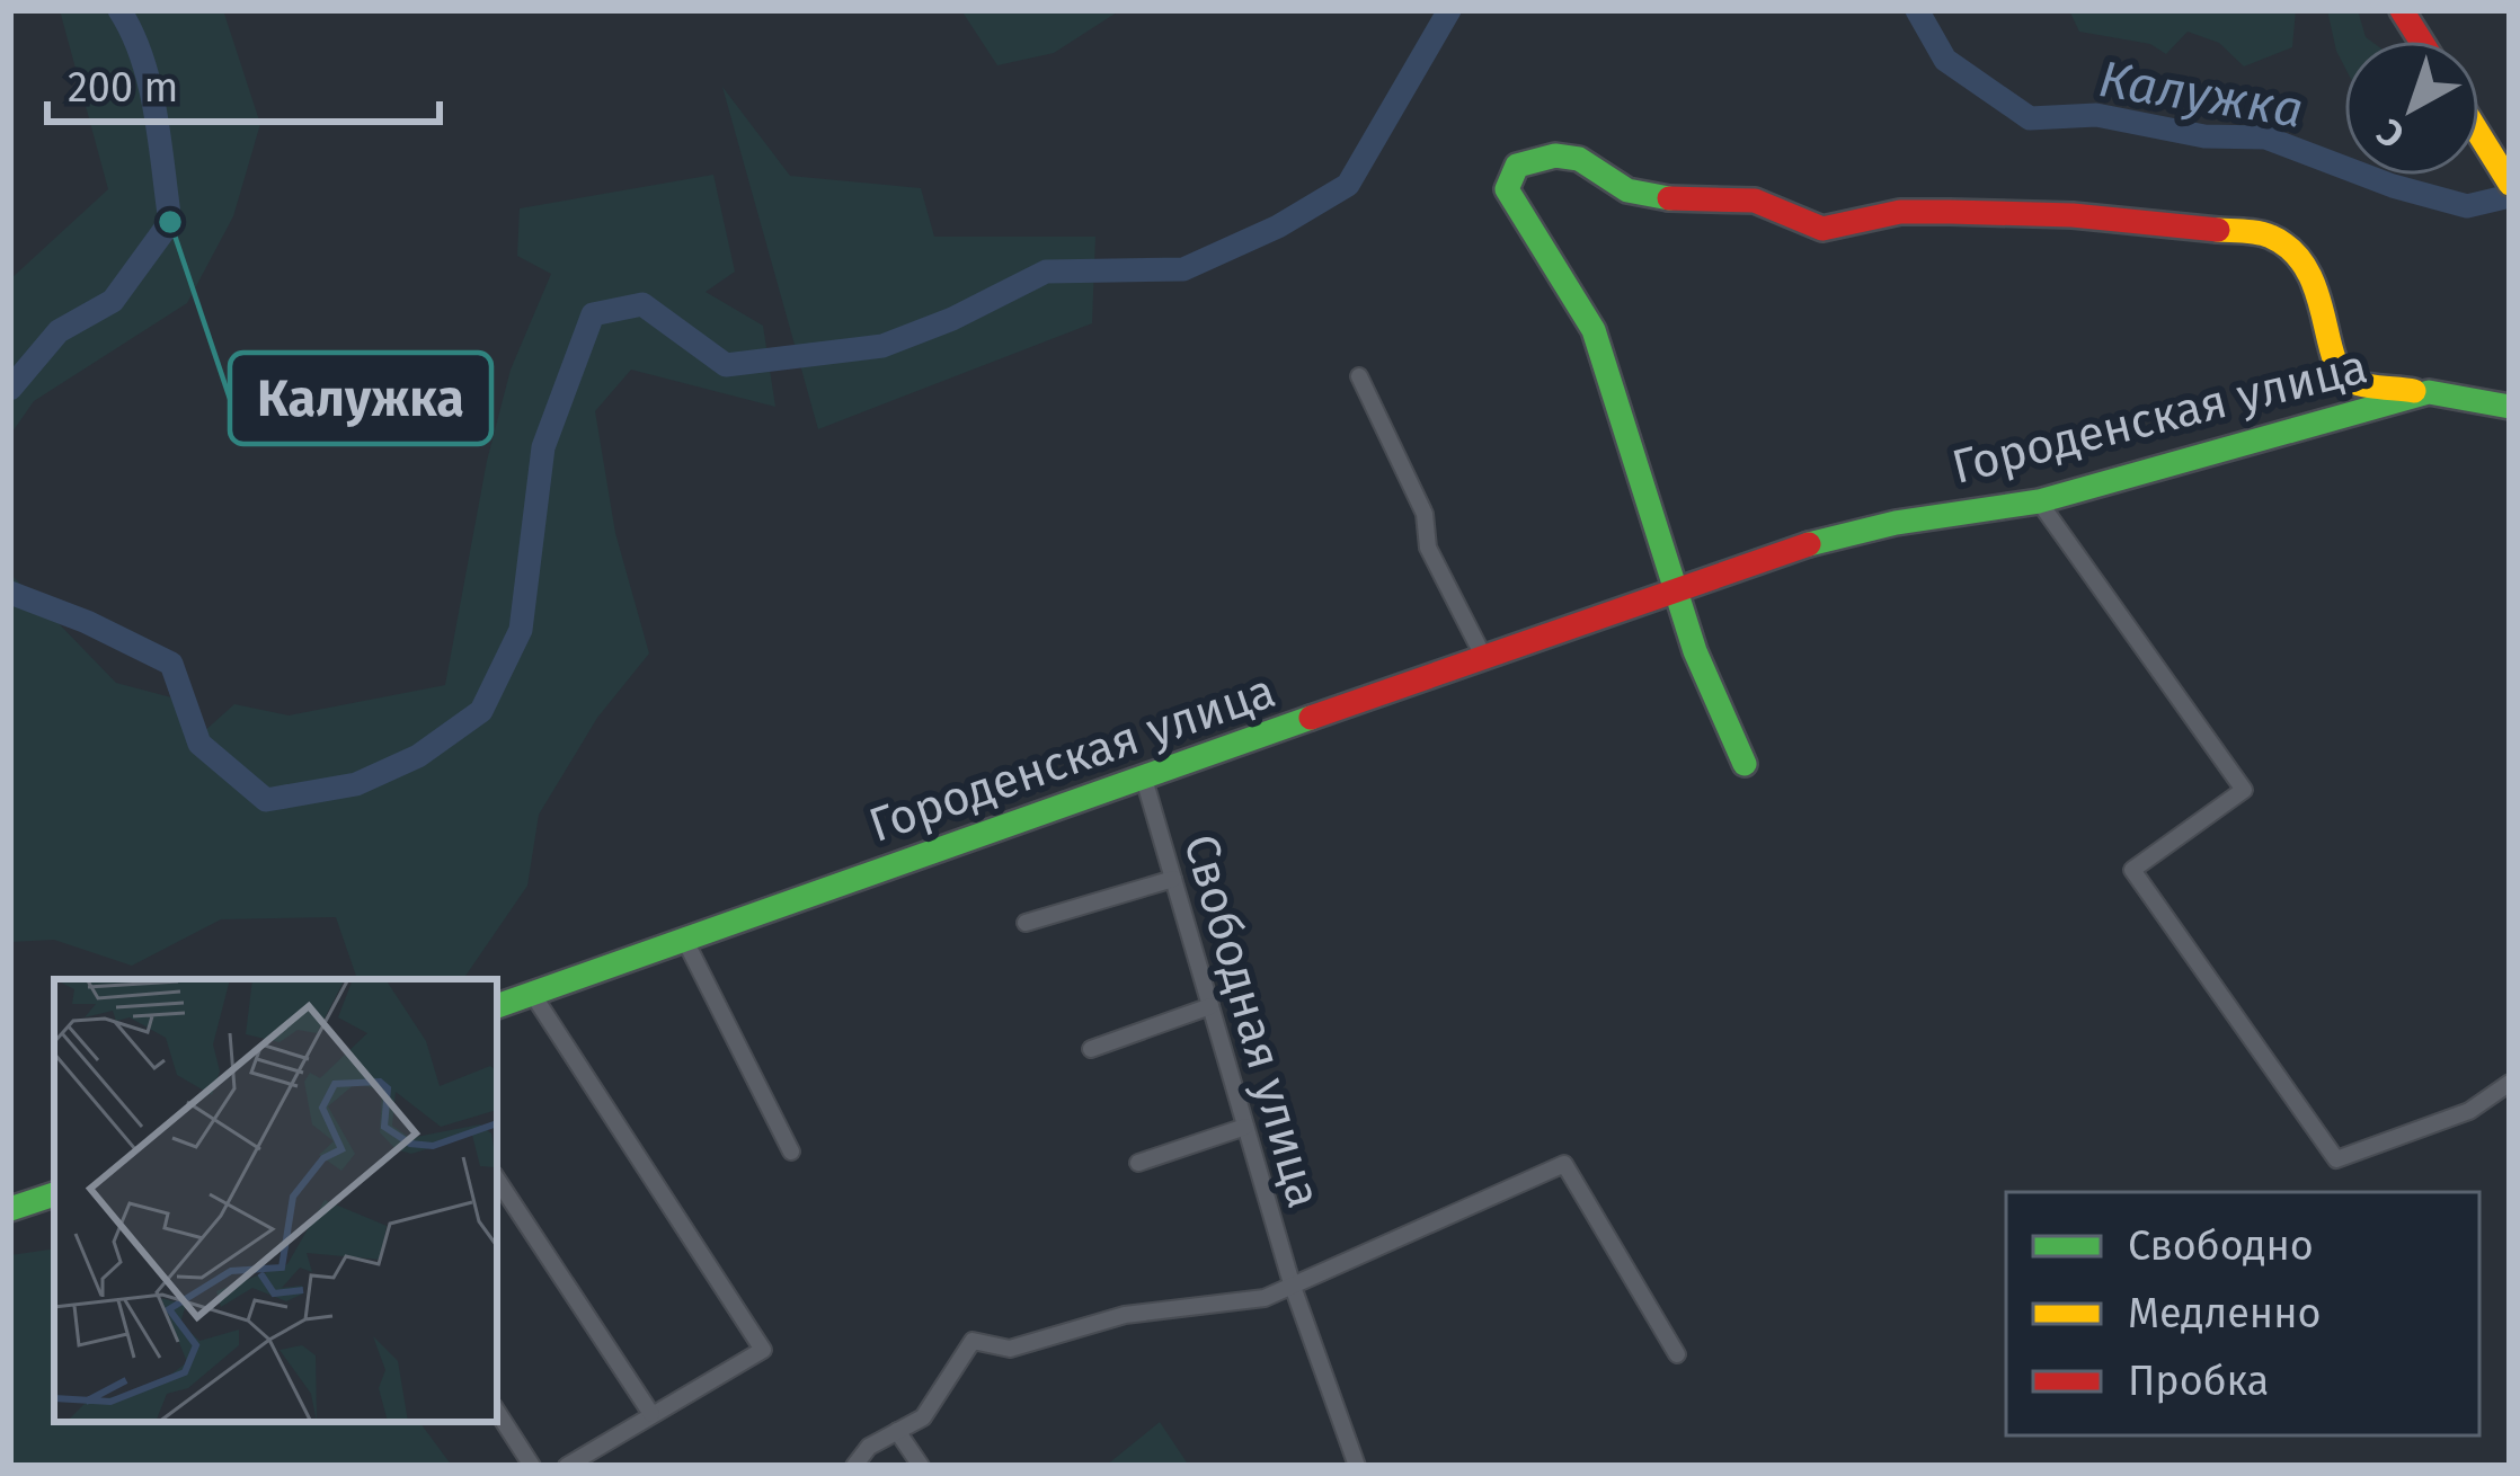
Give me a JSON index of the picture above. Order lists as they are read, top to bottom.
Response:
{
  "streets": {
    "street": ["Городенская улица", "Свободная улица"]
  },
  "crossings": [
    ["Городенская улица", "Свободная улица"]
  ],
  "water": ["Калужка"],
  "places": ["Калужка"],
  "legend": ["Свободно", "Медленно", "Пробка"],
  "scale_bar": "200 m",
  "north": "bottom left"
}
